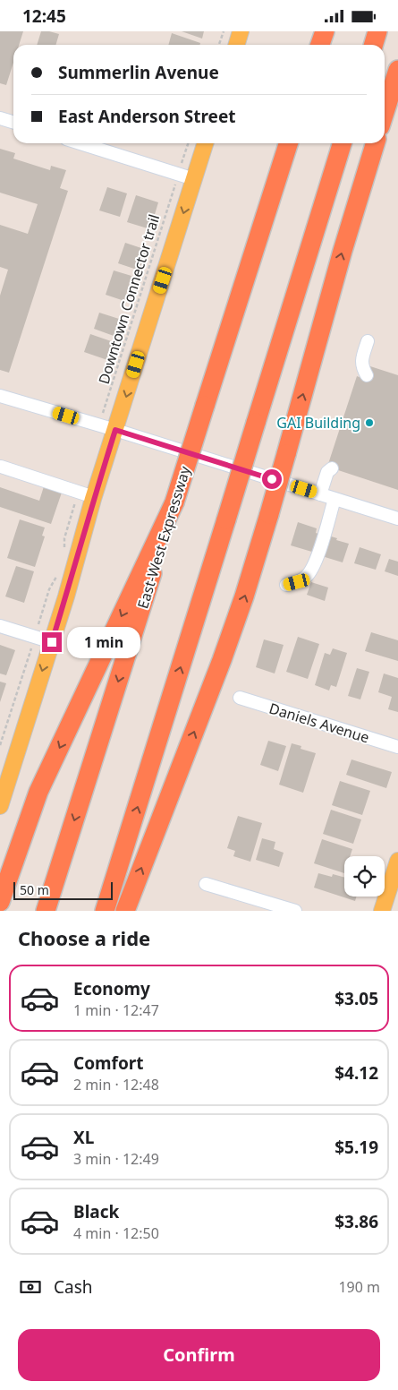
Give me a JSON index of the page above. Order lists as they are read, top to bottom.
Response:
{
  "streets": {
    "highway": ["East-West Expressway"],
    "street": ["Daniels Avenue"],
    "path": ["Downtown Connector trail"]
  },
  "places": ["GAI Building"],
  "scale_bar": "50 m",
  "page": {
    "status": "12:45",
    "banner": ["Summerlin Avenue", "East Anderson Street"],
    "bubble": "1 min",
    "scale": "50 m",
    "heading": "Choose a ride",
    "list": [
      {
        "name": "Economy",
        "note": "1 min · 12:47",
        "value": "$3.05"
      },
      {
        "name": "Comfort",
        "note": "2 min · 12:48",
        "value": "$4.12"
      },
      {
        "name": "XL",
        "note": "3 min · 12:49",
        "value": "$5.19"
      },
      {
        "name": "Black",
        "note": "4 min · 12:50",
        "value": "$3.86"
      }
    ],
    "pay": ["Cash", "190 m"],
    "buttons": "Confirm"
  }
}
